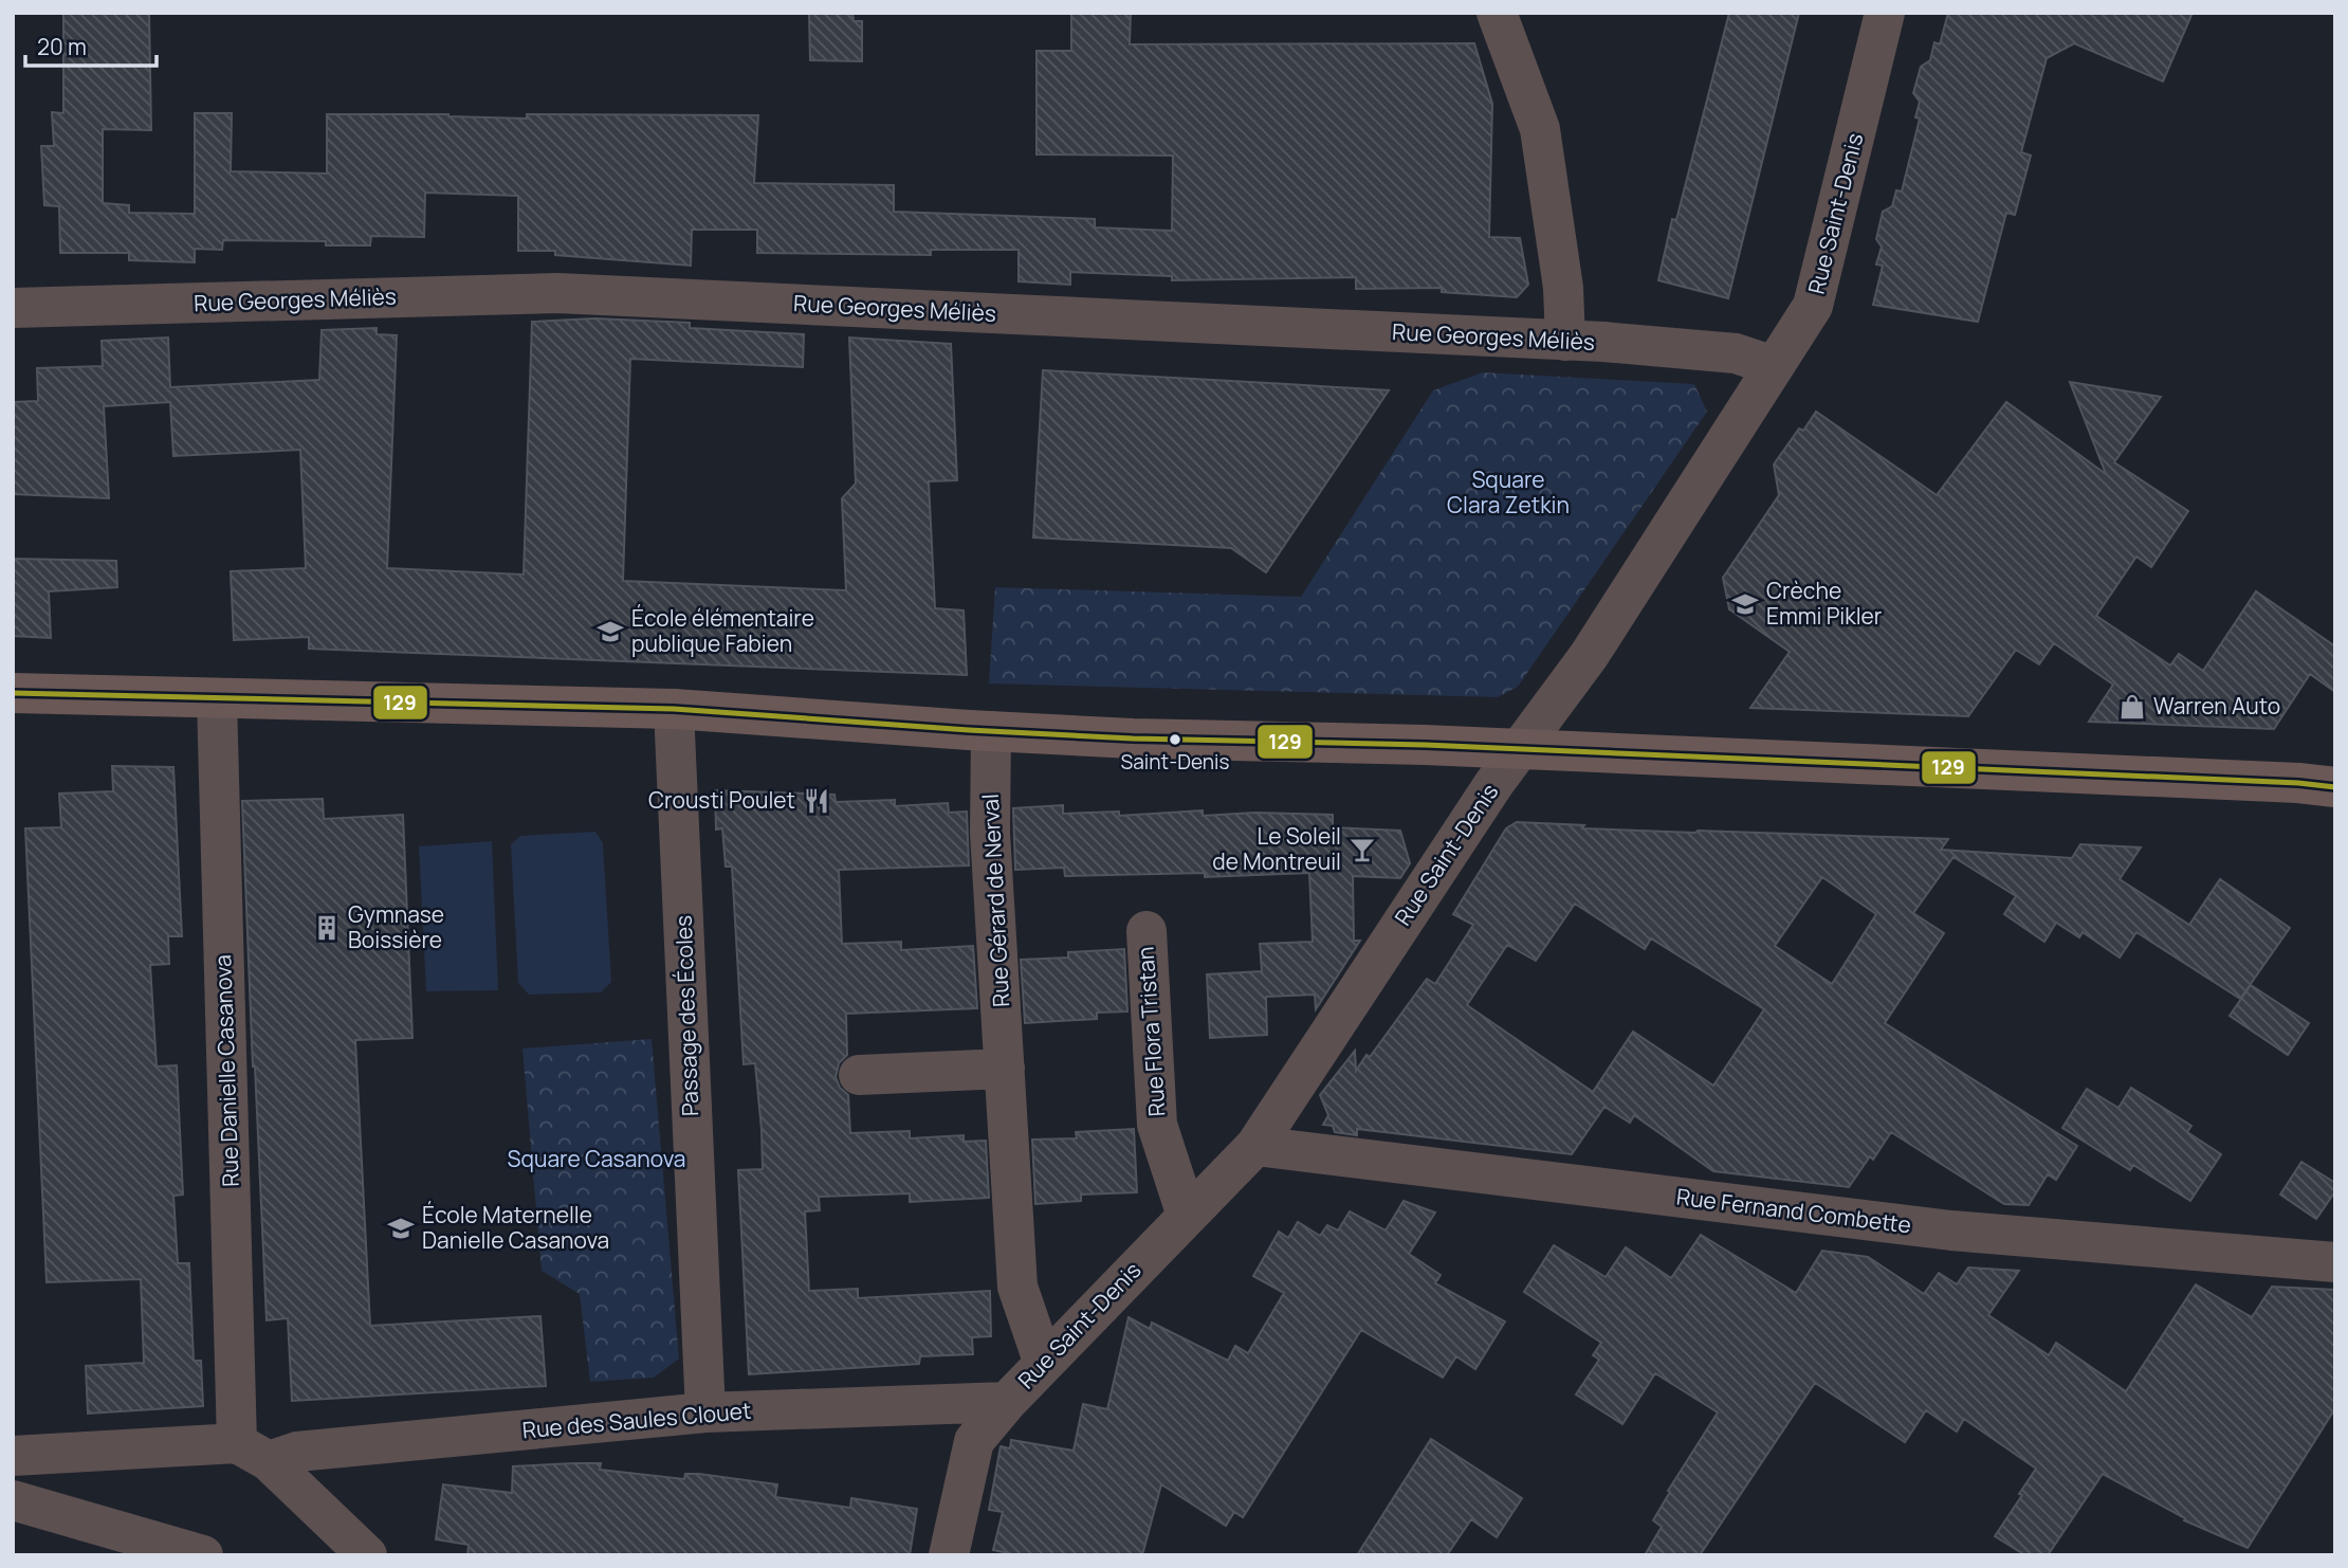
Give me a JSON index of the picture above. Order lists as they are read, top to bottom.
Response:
{
  "streets": {
    "street": [
      "Rue Saint-Denis",
      "Rue Georges Méliès",
      "Rue Gérard de Nerval",
      "Passage des Écoles",
      "Rue Flora Tristan",
      "Rue Danielle Casanova",
      "Rue Fernand Combette",
      "Rue des Saules Clouet"
    ]
  },
  "crossings": [
    ["Rue Saint-Denis", "Rue Georges Méliès"],
    ["Rue Saint-Denis", "Rue Gérard de Nerval"],
    ["Rue Saint-Denis", "Rue Flora Tristan"],
    ["Rue Saint-Denis", "Rue Fernand Combette"],
    ["Rue Saint-Denis", "Rue des Saules Clouet"],
    ["Passage des Écoles", "Rue des Saules Clouet"],
    ["Rue Danielle Casanova", "Rue des Saules Clouet"]
  ],
  "parks": ["Square Clara Zetkin", "Square Casanova"],
  "places": {
    "school or university": ["Crèche Emmi Pikler", "École élémentaire publique Fabien", "École Maternelle Danielle Casanova"],
    "shop": ["Warren Auto"],
    "other": ["Saint-Denis"],
    "restaurant": ["Crousti Poulet"],
    "bar": ["Le Soleil de Montreuil"],
    "building": ["Gymnase Boissière"]
  },
  "lines": ["transit line 129"],
  "scale_bar": "20 m"
}
